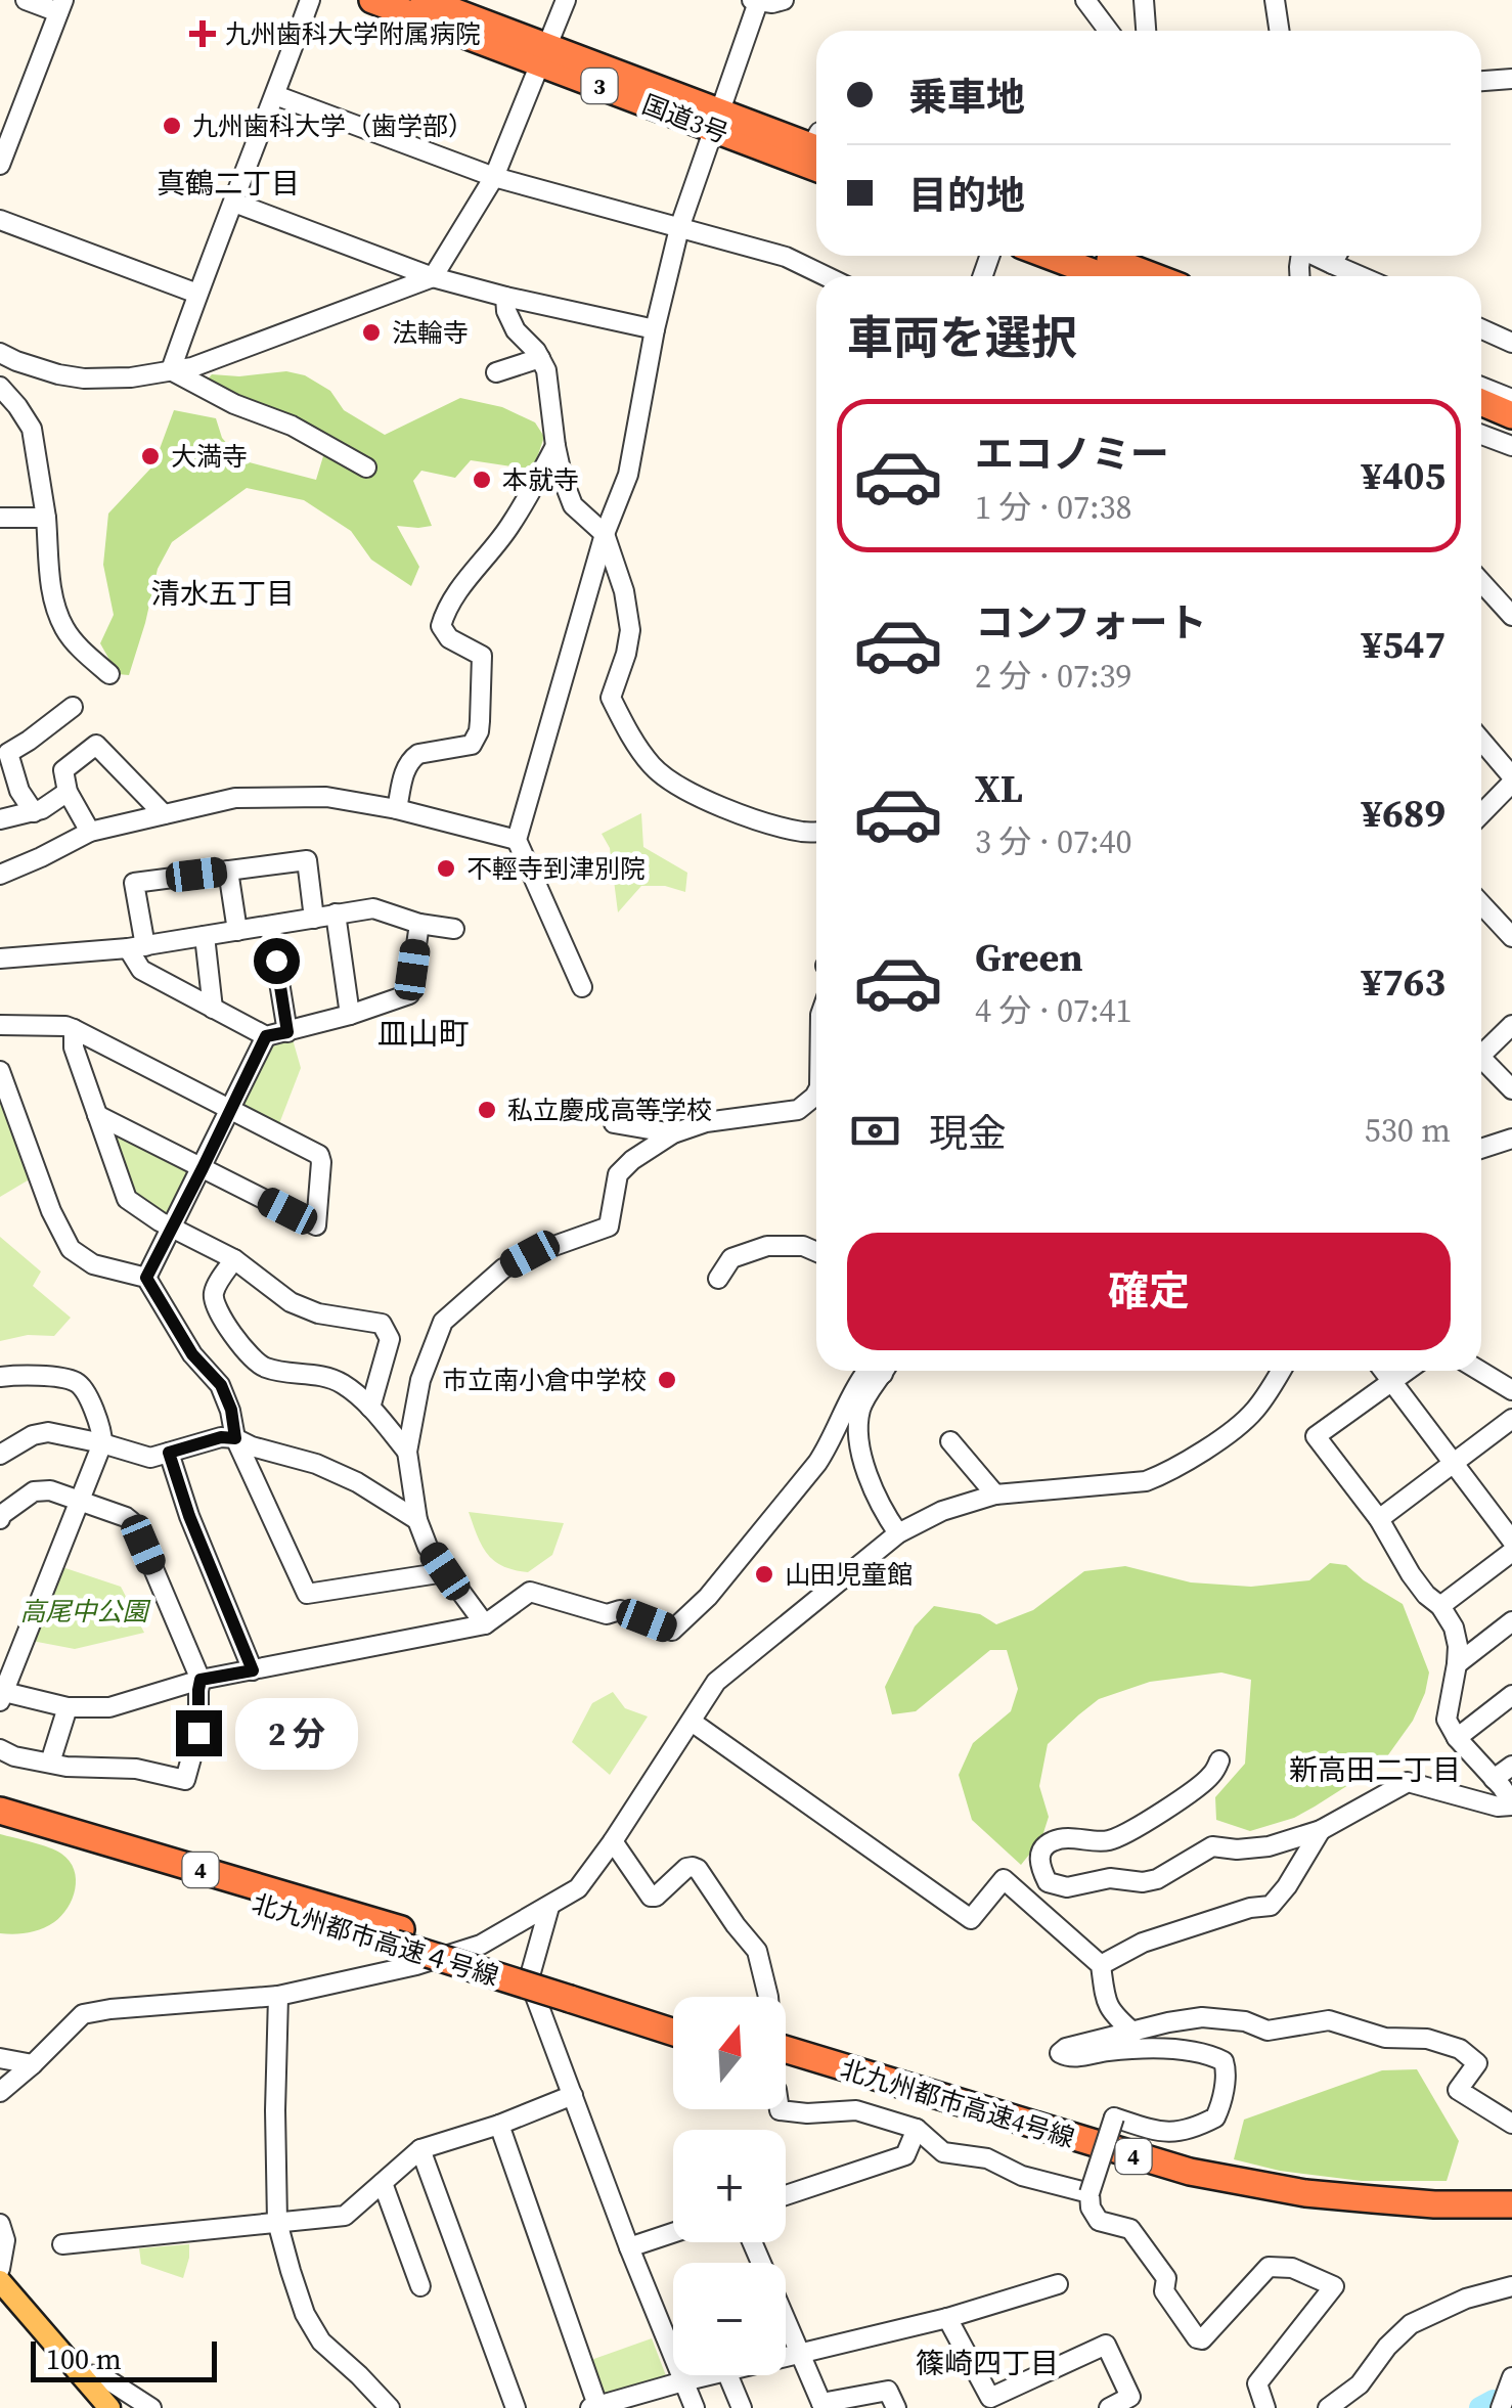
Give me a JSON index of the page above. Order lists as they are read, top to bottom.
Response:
{
  "streets": {
    "highway": [
      "3",
      "国道3号",
      "4",
      "北九州都市高速４号線",
      "北九州都市高速4号線"
    ]
  },
  "crossings": [
    ["4", "北九州都市高速４号線"]
  ],
  "districts": [
    "真鶴二丁目",
    "清水五丁目",
    "皿山町",
    "新高田二丁目",
    "篠崎四丁目"
  ],
  "parks": ["高尾中公園"],
  "places": {
    "health": ["九州歯科大学附属病院"],
    "other": [
      "九州歯科大学（歯学部）",
      "法輪寺",
      "大満寺",
      "本就寺",
      "不輕寺到津別院",
      "私立慶成高等学校",
      "市立南小倉中学校",
      "山田児童館"
    ]
  },
  "scale_bar": "100 m",
  "north": "top",
  "page": {
    "banner": ["乗車地", "目的地"],
    "heading": "車両を選択",
    "list": [
      {
        "name": "エコノミー",
        "note": "1 分 · 07:38",
        "value": "¥405"
      },
      {
        "name": "コンフォート",
        "note": "2 分 · 07:39",
        "value": "¥547"
      },
      {
        "name": "XL",
        "note": "3 分 · 07:40",
        "value": "¥689"
      },
      {
        "name": "Green",
        "note": "4 分 · 07:41",
        "value": "¥763"
      }
    ],
    "pay": ["現金", "530 m"],
    "buttons": "確定",
    "bubble": "2 分",
    "map_buttons": ["+", "−"],
    "scale": "100 m"
  }
}
